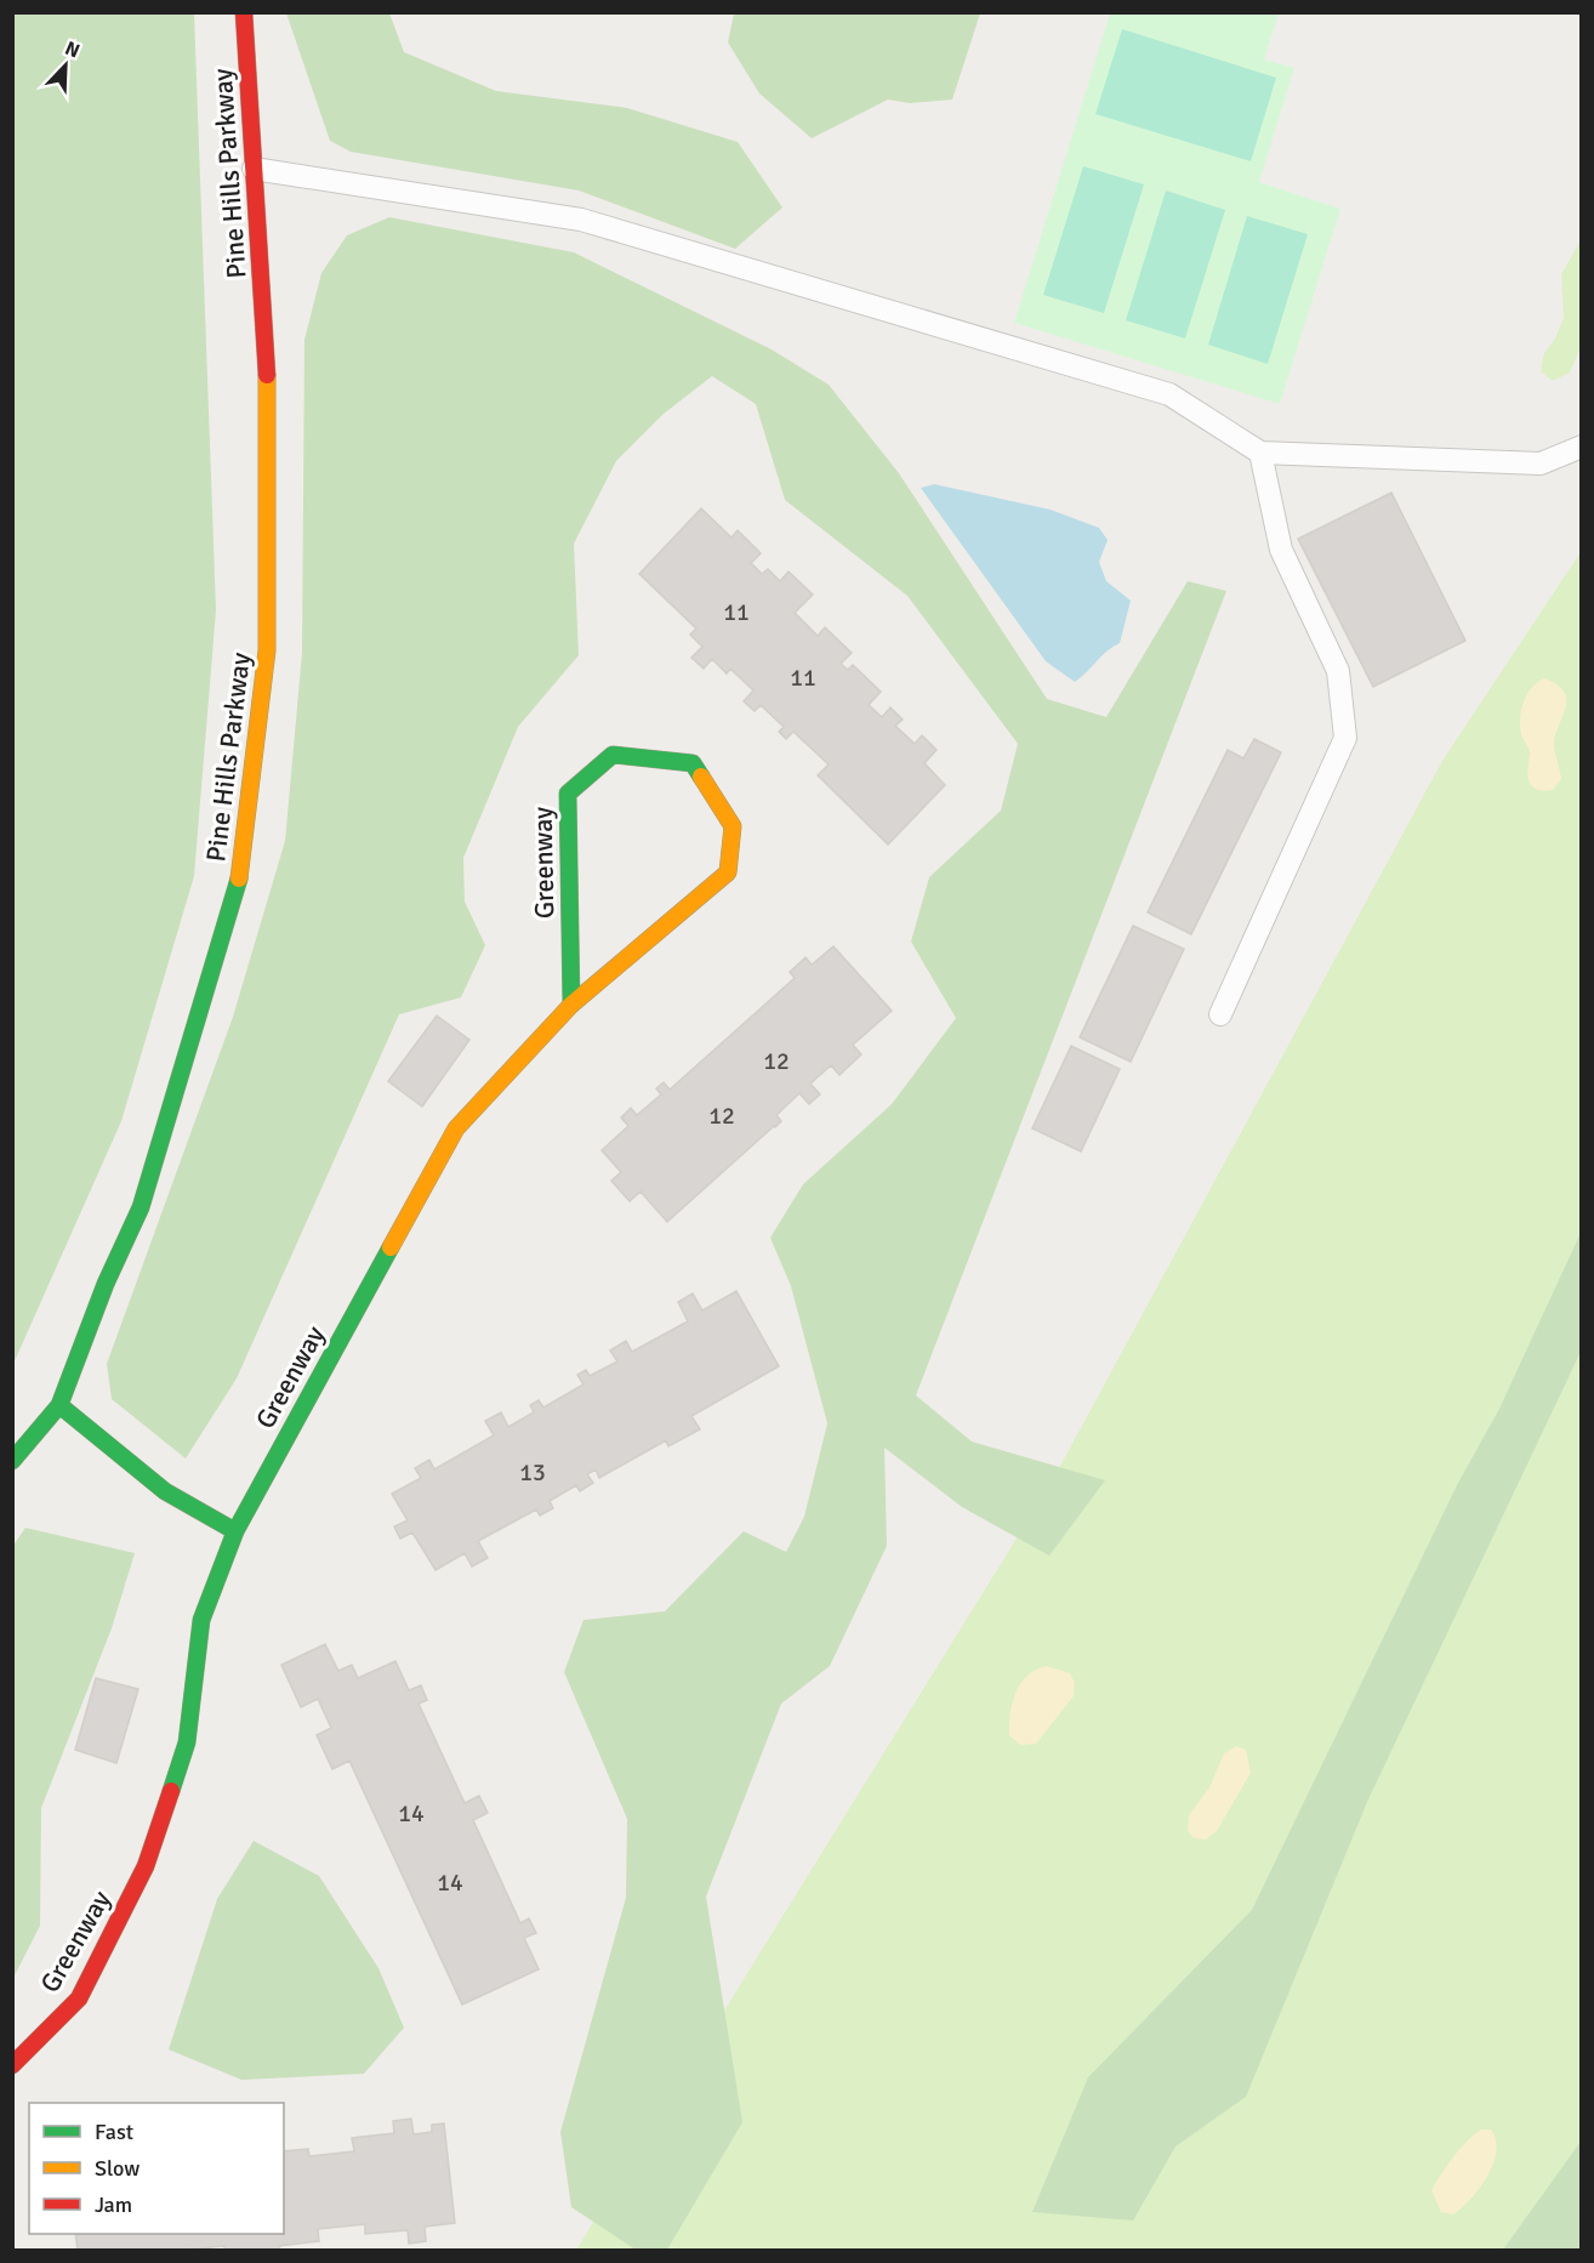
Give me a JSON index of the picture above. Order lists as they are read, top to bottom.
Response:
{
  "streets": {
    "street": ["Pine Hills Parkway", "Greenway"]
  },
  "house_numbers": [
    "11",
    "11",
    "12",
    "12",
    "13",
    "14",
    "14"
  ],
  "legend": ["Fast", "Slow", "Jam"],
  "north": "top right"
}
